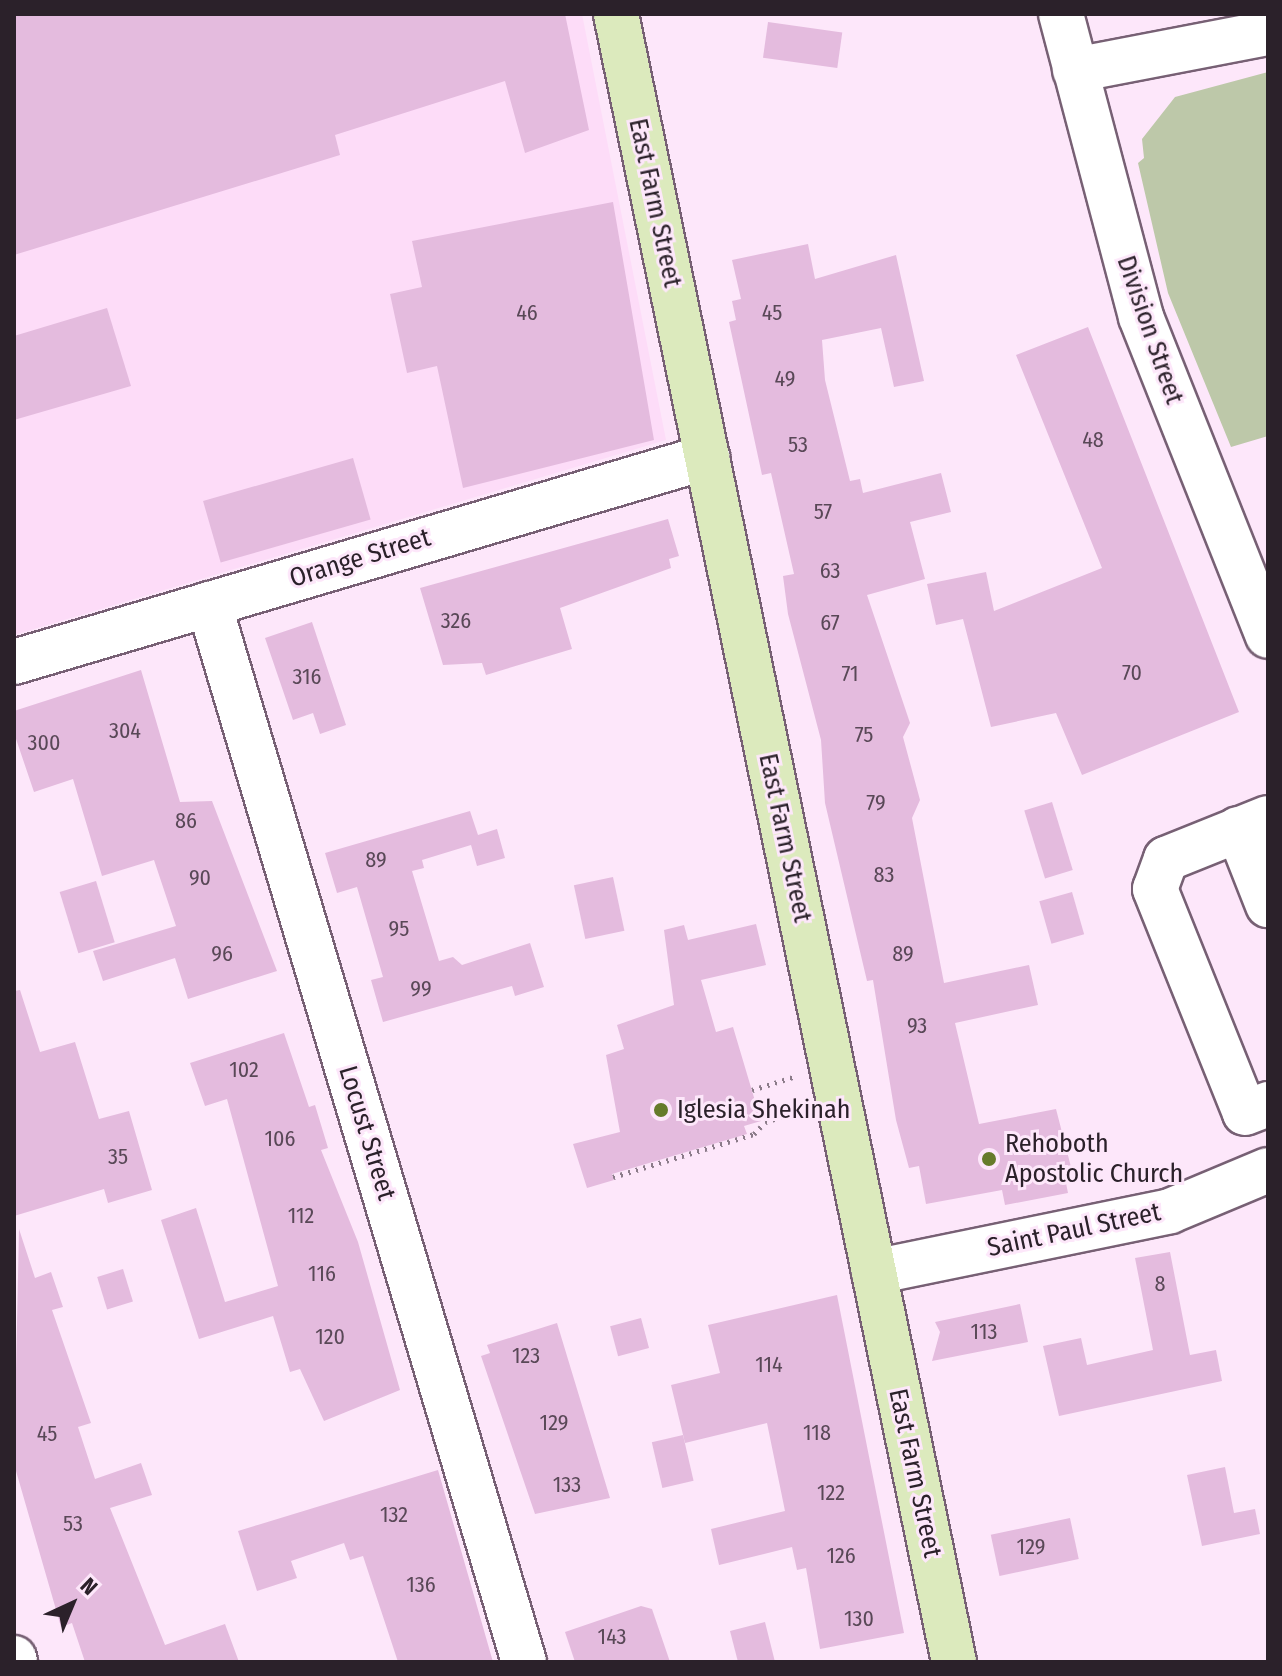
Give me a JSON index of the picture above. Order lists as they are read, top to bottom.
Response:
{
  "streets": {
    "main road": ["East Farm Street"],
    "street": [
      "Division Street",
      "Orange Street",
      "Locust Street",
      "Saint Paul Street"
    ]
  },
  "crossings": [
    ["East Farm Street", "Orange Street"],
    ["East Farm Street", "Saint Paul Street"],
    ["Orange Street", "Locust Street"]
  ],
  "places": ["Iglesia Shekinah", "Rehoboth Apostolic Church"],
  "house_numbers": [
    "46",
    "45",
    "49",
    "48",
    "53",
    "57",
    "63",
    "326",
    "67",
    "70",
    "71",
    "316",
    "304",
    "75",
    "300",
    "79",
    "86",
    "89",
    "83",
    "90",
    "95",
    "96",
    "89",
    "99",
    "93",
    "102",
    "106",
    "35",
    "112",
    "116",
    "8",
    "113",
    "120",
    "123",
    "114",
    "129",
    "118",
    "45",
    "133",
    "122",
    "132",
    "53",
    "129",
    "126",
    "136",
    "130",
    "143"
  ],
  "north": "top right"
}
